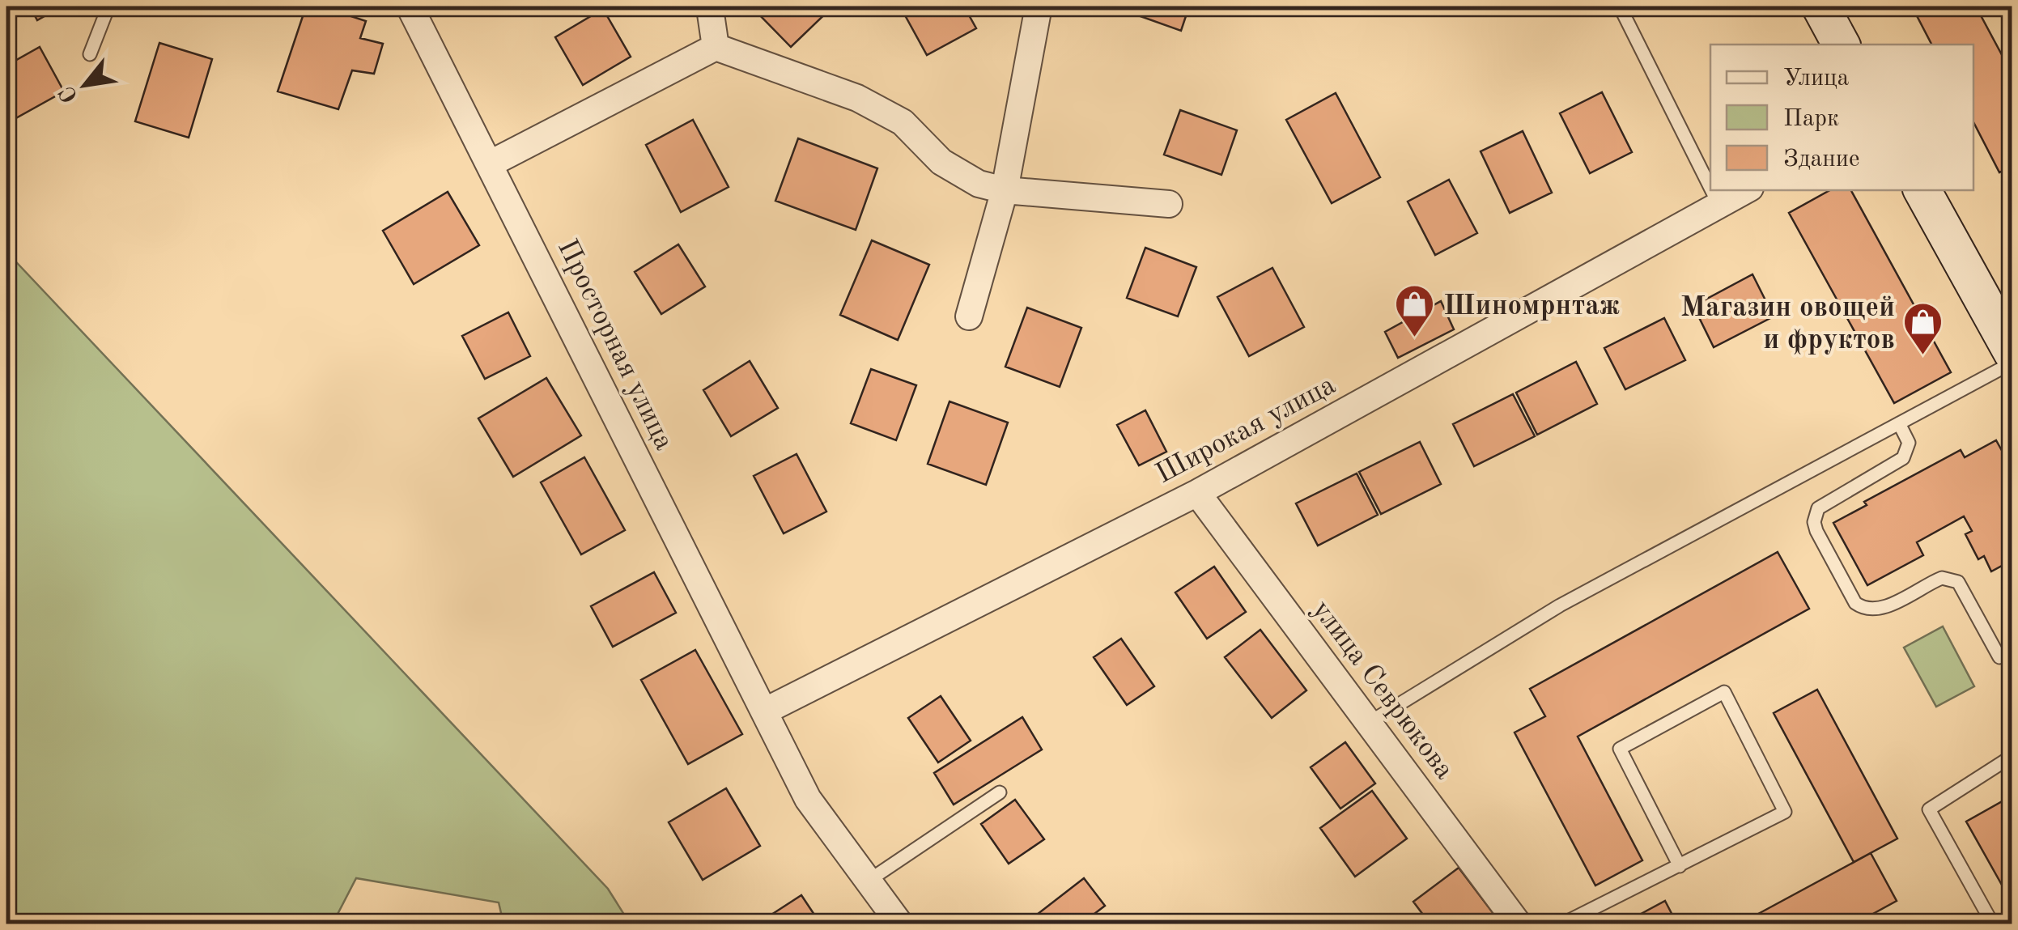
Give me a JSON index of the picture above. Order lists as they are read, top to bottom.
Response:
{
  "streets": {
    "street": ["Просторная улица", "Широкая улица", "улица Севрюкова"]
  },
  "crossings": [
    ["Просторная улица", "Широкая улица"],
    ["Широкая улица", "улица Севрюкова"]
  ],
  "places": {
    "shop": ["Шиномрнтаж", "Магазин овощей и фруктов"]
  },
  "legend": ["Улица", "Парк", "Здание"],
  "north": "bottom left"
}
